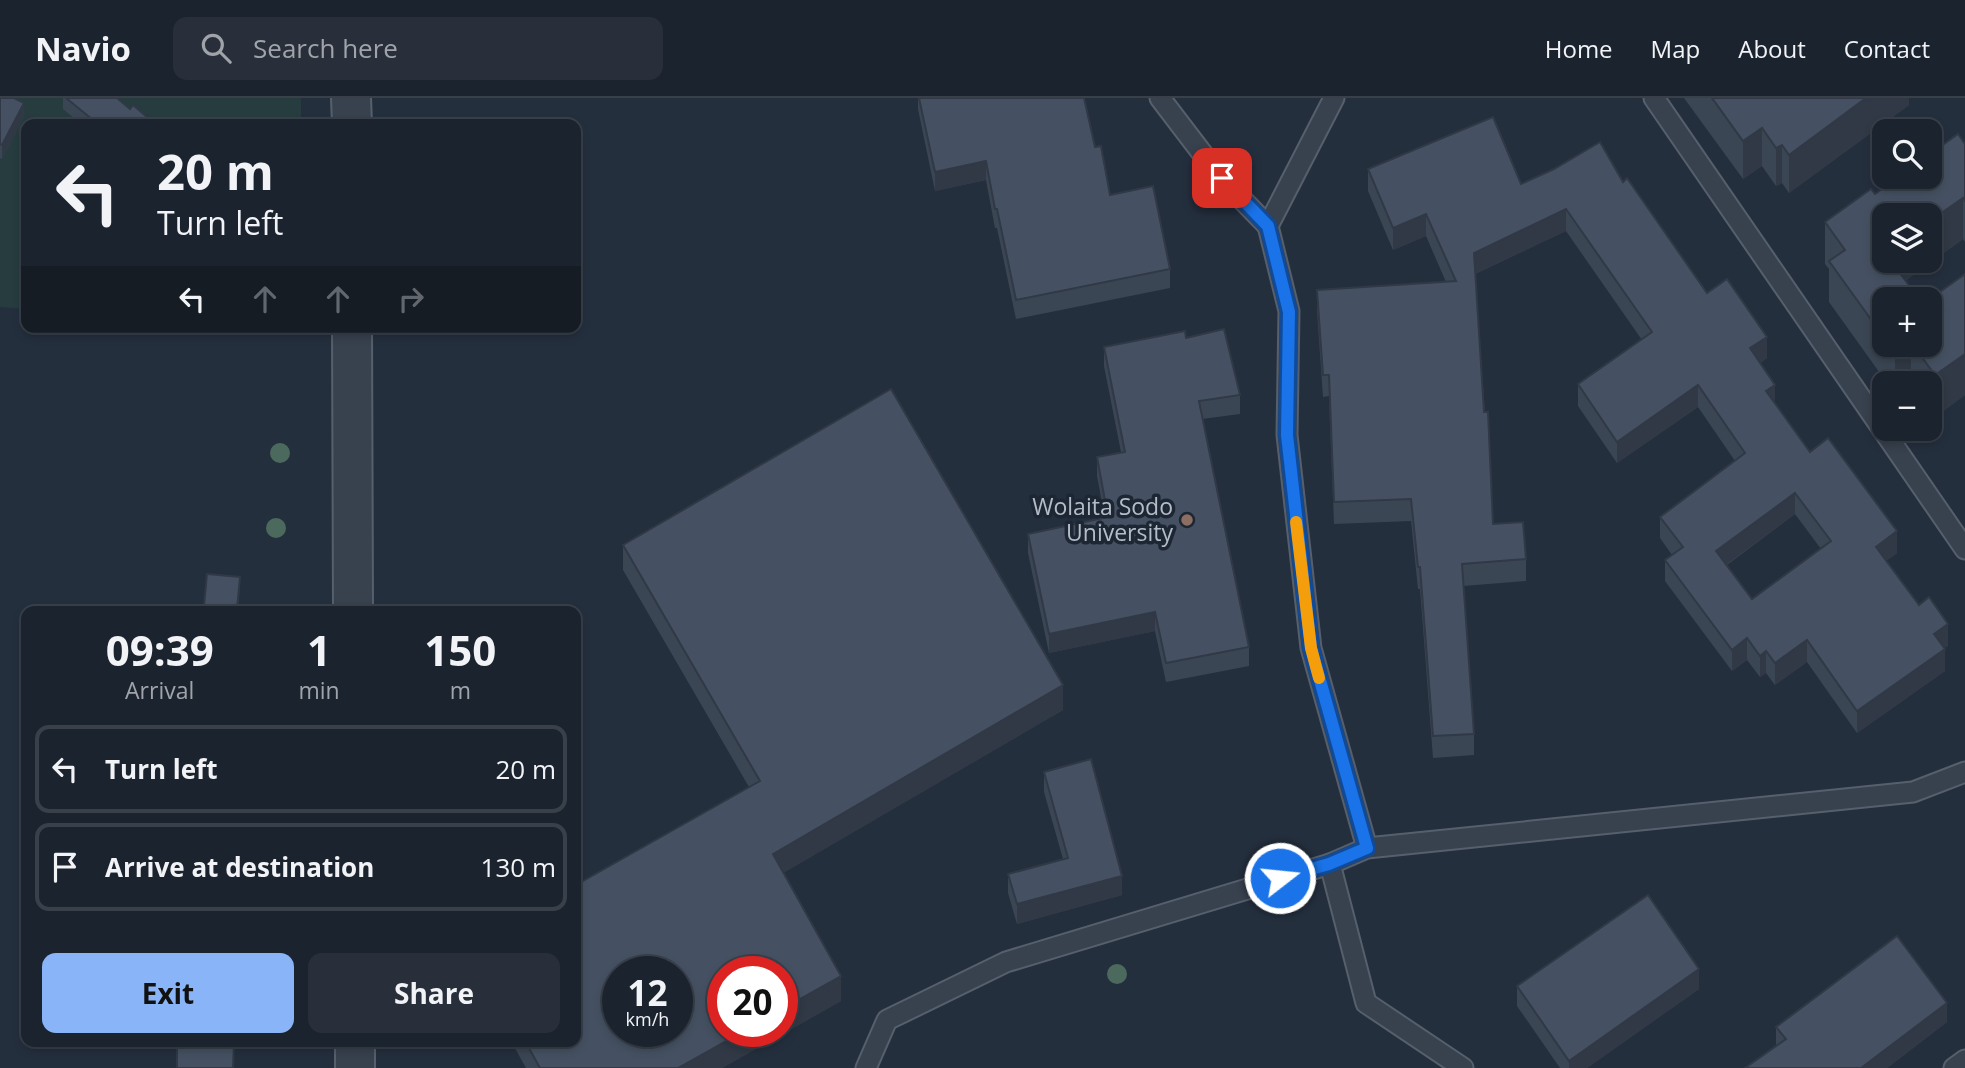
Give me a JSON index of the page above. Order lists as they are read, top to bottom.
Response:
{
  "places": ["Wolaita Sodo University"],
  "page": {
    "header": "Navio",
    "search": "Search here",
    "nav": [
      "Home",
      "Map",
      "About",
      "Contact"
    ],
    "map_buttons": ["+", "−"],
    "turn": ["20 m", "Turn left"],
    "eta": [
      "09:39",
      "Arrival",
      "1",
      "min",
      "150",
      "m"
    ],
    "list": [
      {
        "name": "Turn left",
        "value": "20 m"
      },
      {
        "name": "Arrive at destination",
        "value": "130 m"
      }
    ],
    "buttons": ["Exit", "Share"],
    "speed": "12 km/h",
    "limit": "20"
  }
}
